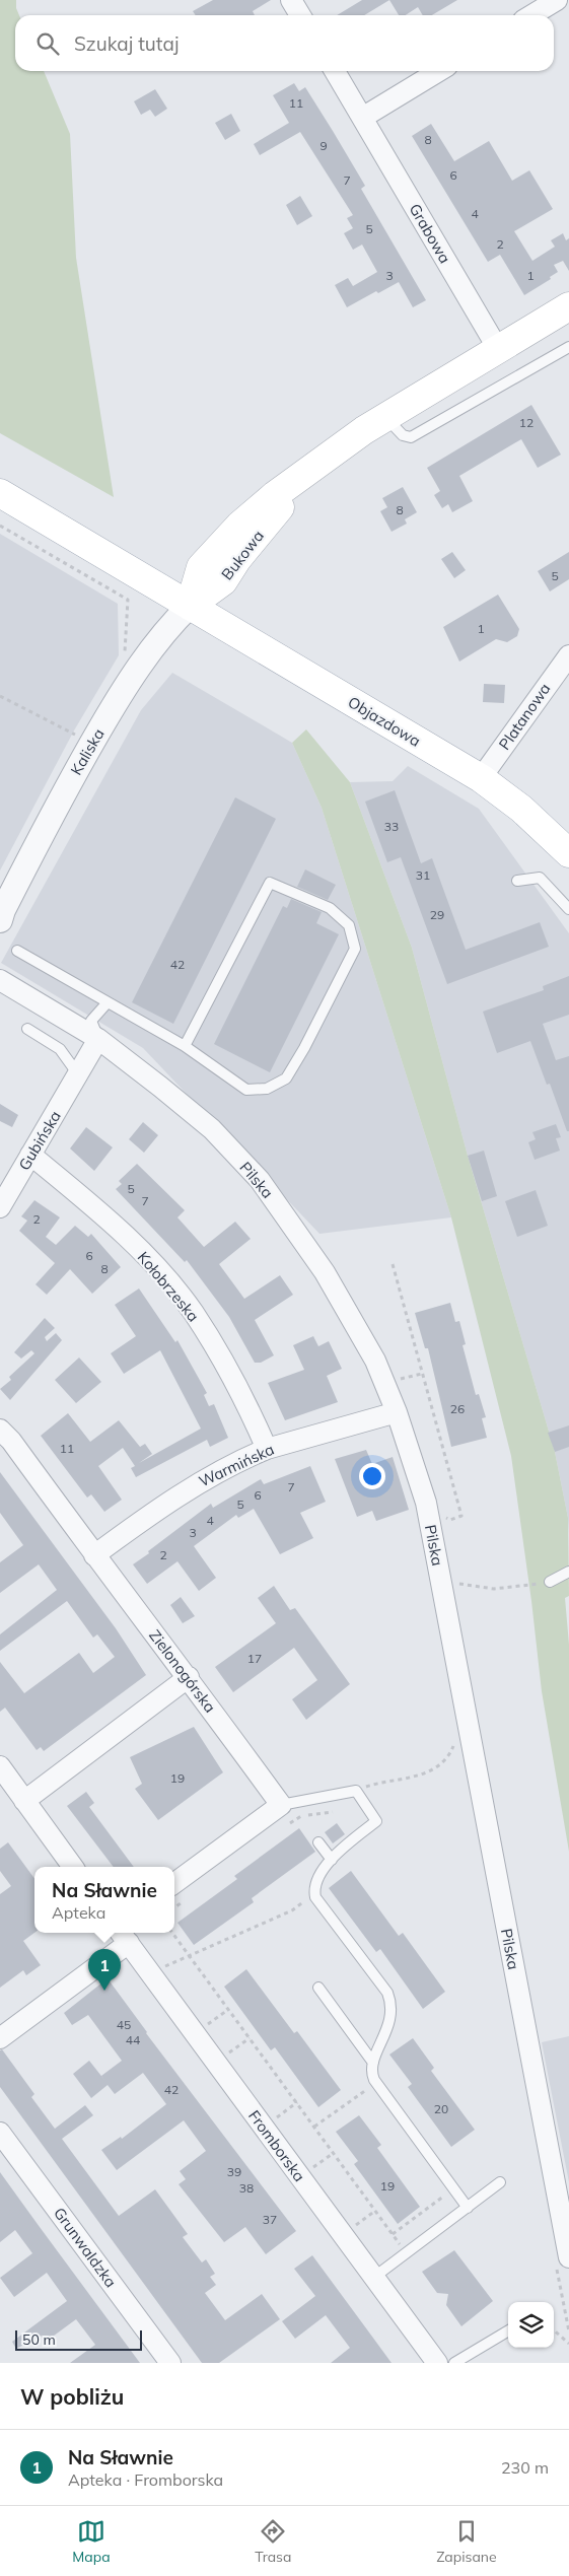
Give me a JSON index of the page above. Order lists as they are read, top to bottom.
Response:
{
  "streets": {
    "main road": ["Bukowa", "Objazdowa"],
    "street": [
      "Grabowa",
      "Platanowa",
      "Kaliska",
      "Gubińska",
      "Pilska",
      "Kołobrzeska",
      "Warmińska",
      "Zielonogórska",
      "Fromborska",
      "Grunwaldzka"
    ]
  },
  "crossings": [
    ["Grabowa", "Bukowa"],
    ["Bukowa", "Objazdowa"],
    ["Bukowa", "Kaliska"],
    ["Platanowa", "Objazdowa"],
    ["Objazdowa", "Kaliska"],
    ["Gubińska", "Pilska"],
    ["Gubińska", "Kołobrzeska"],
    ["Pilska", "Warmińska"],
    ["Kołobrzeska", "Warmińska"],
    ["Warmińska", "Zielonogórska"]
  ],
  "house_numbers": [
    "11",
    "8",
    "9",
    "6",
    "7",
    "4",
    "5",
    "2",
    "3",
    "1",
    "12",
    "8",
    "5",
    "1",
    "33",
    "31",
    "29",
    "42",
    "5",
    "7",
    "2",
    "6",
    "8",
    "26",
    "11",
    "7",
    "6",
    "5",
    "4",
    "3",
    "2",
    "17",
    "19",
    "45",
    "44",
    "42",
    "20",
    "39",
    "19",
    "38",
    "37"
  ],
  "scale_bar": "50 m",
  "page": {
    "search": "Szukaj tutaj",
    "popup": ["Na Sławnie", "Apteka"],
    "pins": "1",
    "scale": "50 m",
    "heading": "W pobliżu",
    "list": [
      {
        "mark": "1",
        "name": "Na Sławnie",
        "note": "Apteka · Fromborska",
        "value": "230 m"
      }
    ],
    "nav": ["Mapa", "Trasa", "Zapisane"]
  }
}
